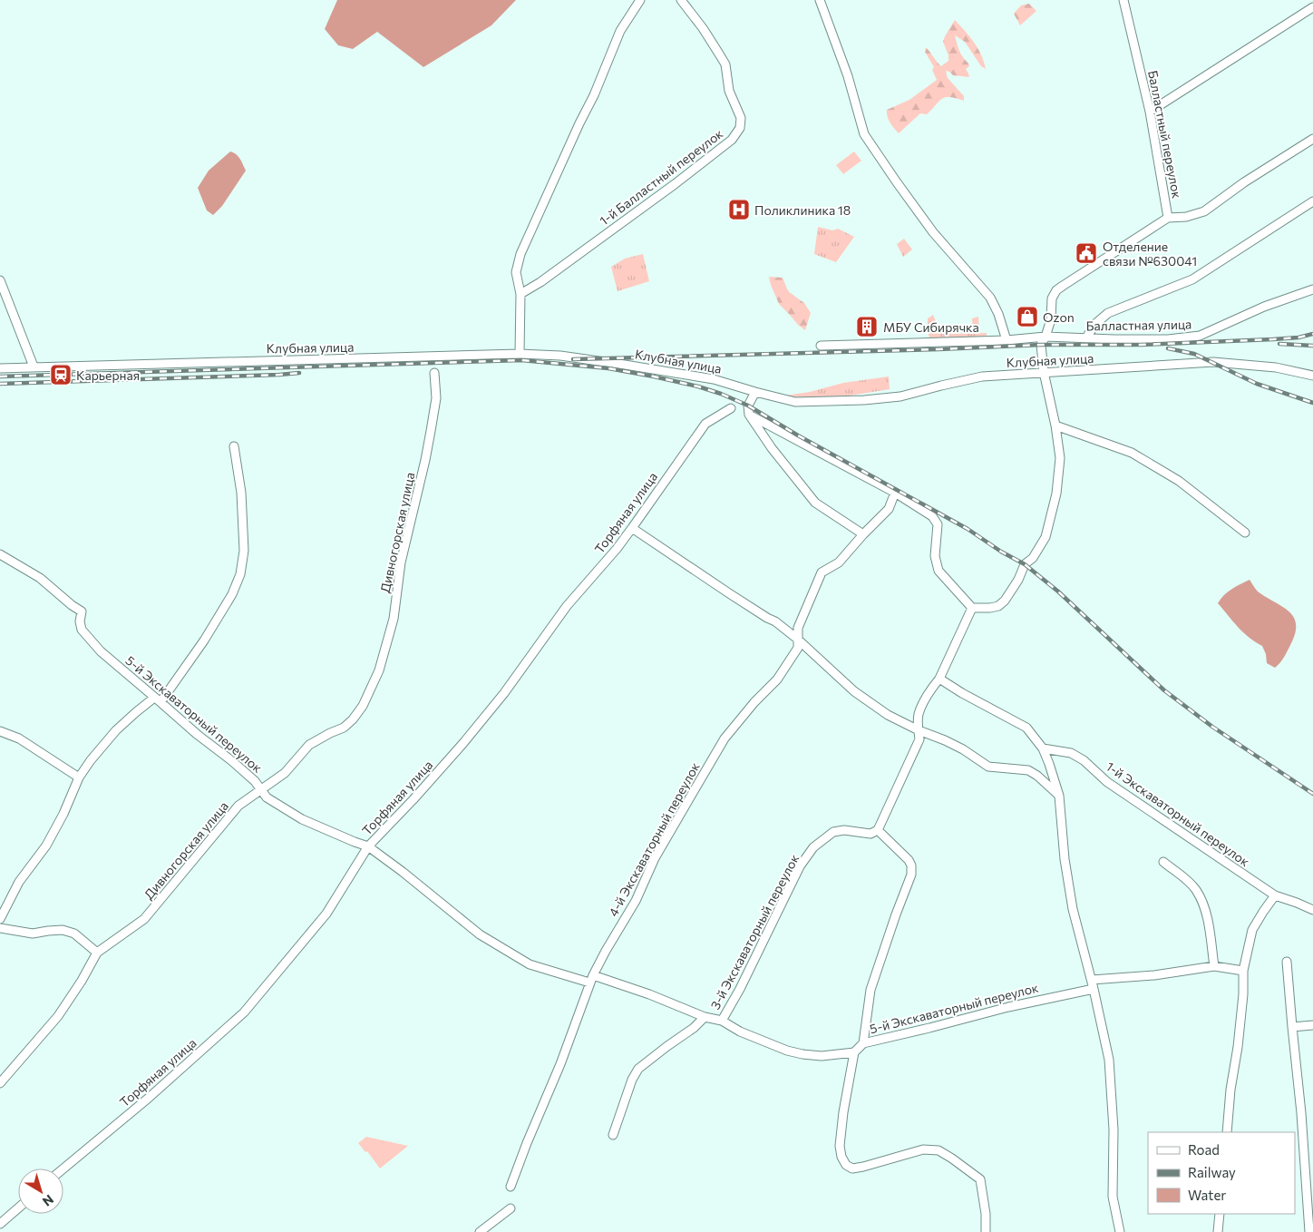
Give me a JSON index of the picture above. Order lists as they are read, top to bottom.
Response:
{
  "streets": {
    "street": [
      "Балластный переулок",
      "1-й Балластный переулок",
      "Балластная улица",
      "Клубная улица",
      "Торфяная улица",
      "Дивногорская улица",
      "5-й Экскаваторный переулок",
      "1-й Экскаваторный переулок",
      "4-й Экскаваторный переулок",
      "3-й Экскаваторный переулок"
    ]
  },
  "crossings": [
    ["Балластный переулок", "Балластная улица"],
    ["Балластный переулок", "Клубная улица"],
    ["Торфяная улица", "5-й Экскаваторный переулок"],
    ["Дивногорская улица", "5-й Экскаваторный переулок"],
    ["5-й Экскаваторный переулок", "4-й Экскаваторный переулок"],
    ["5-й Экскаваторный переулок", "3-й Экскаваторный переулок"]
  ],
  "places": {
    "hospital": ["Поликлиника 18"],
    "public building": ["Отделение связи №630041"],
    "shop": ["Ozon"],
    "building": ["МБУ Сибирячка"],
    "station": ["Карьерная"]
  },
  "legend": ["Road", "Railway", "Water"],
  "north": "bottom right"
}
